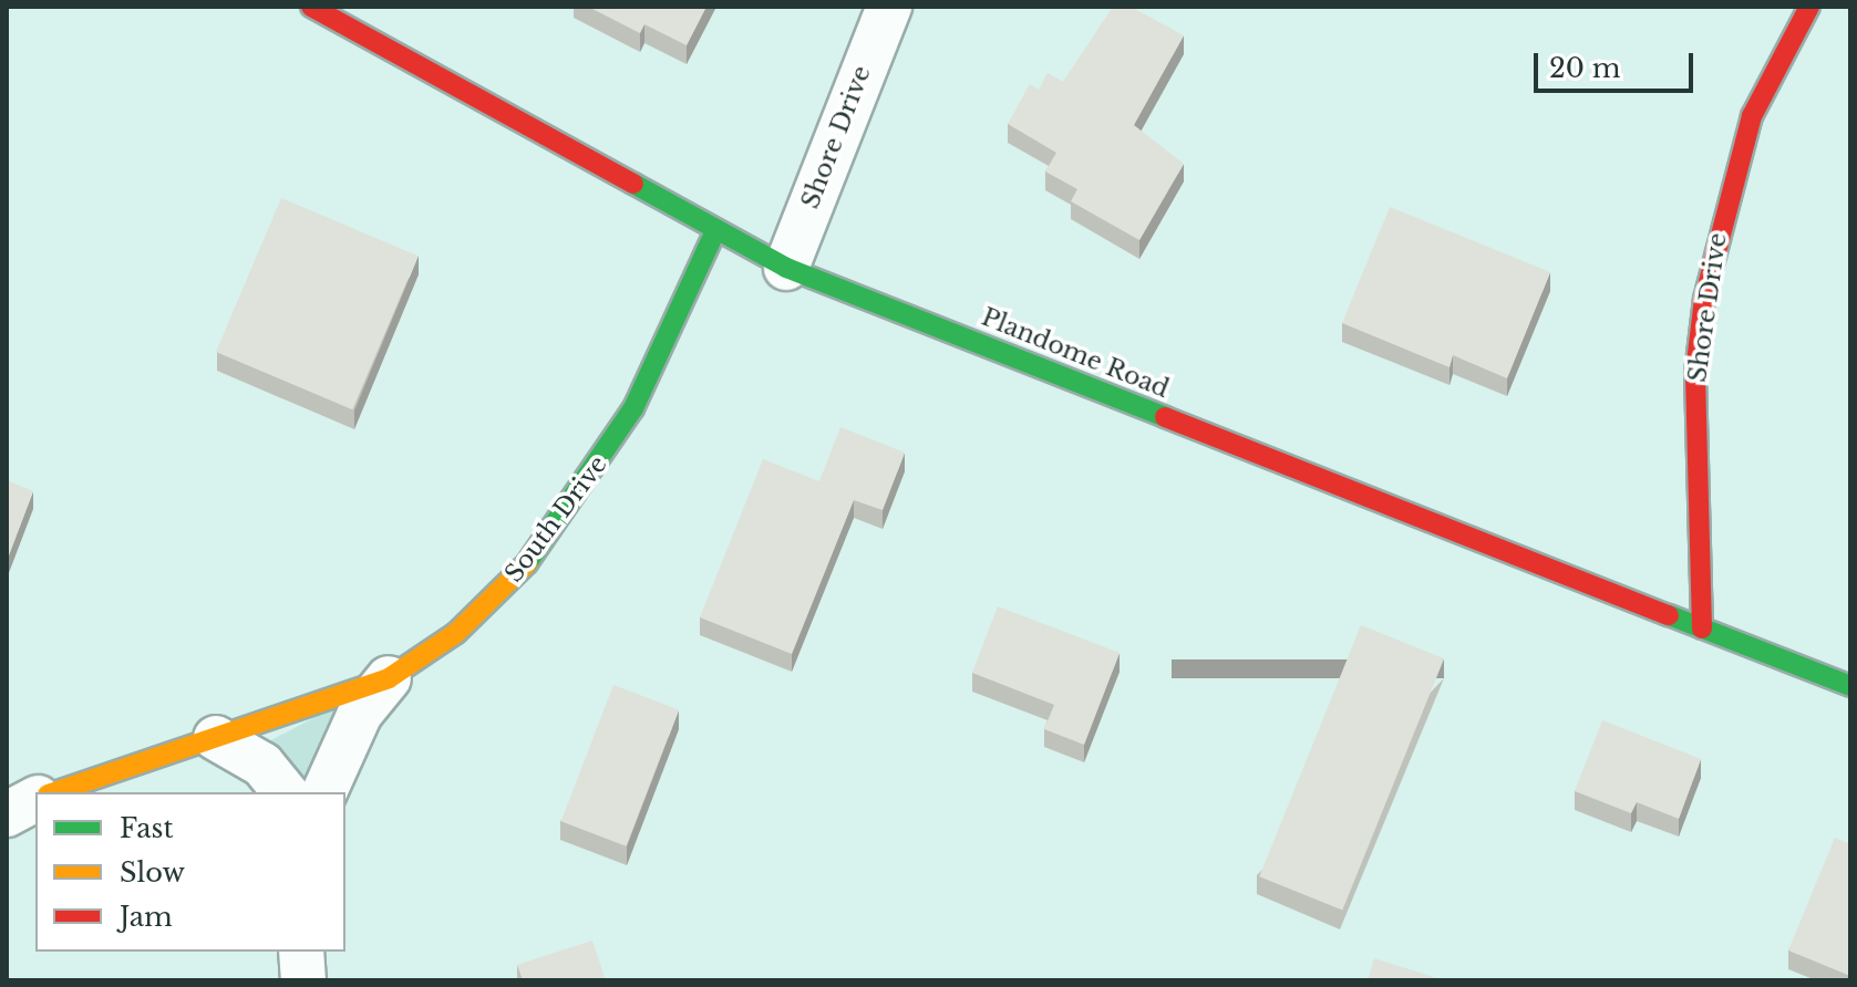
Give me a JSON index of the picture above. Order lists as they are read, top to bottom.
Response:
{
  "streets": {
    "main road": ["Shore Drive", "Plandome Road", "South Drive"]
  },
  "crossings": [
    ["Shore Drive", "Plandome Road"],
    ["Plandome Road", "South Drive"]
  ],
  "legend": ["Fast", "Slow", "Jam"],
  "scale_bar": "20 m"
}
